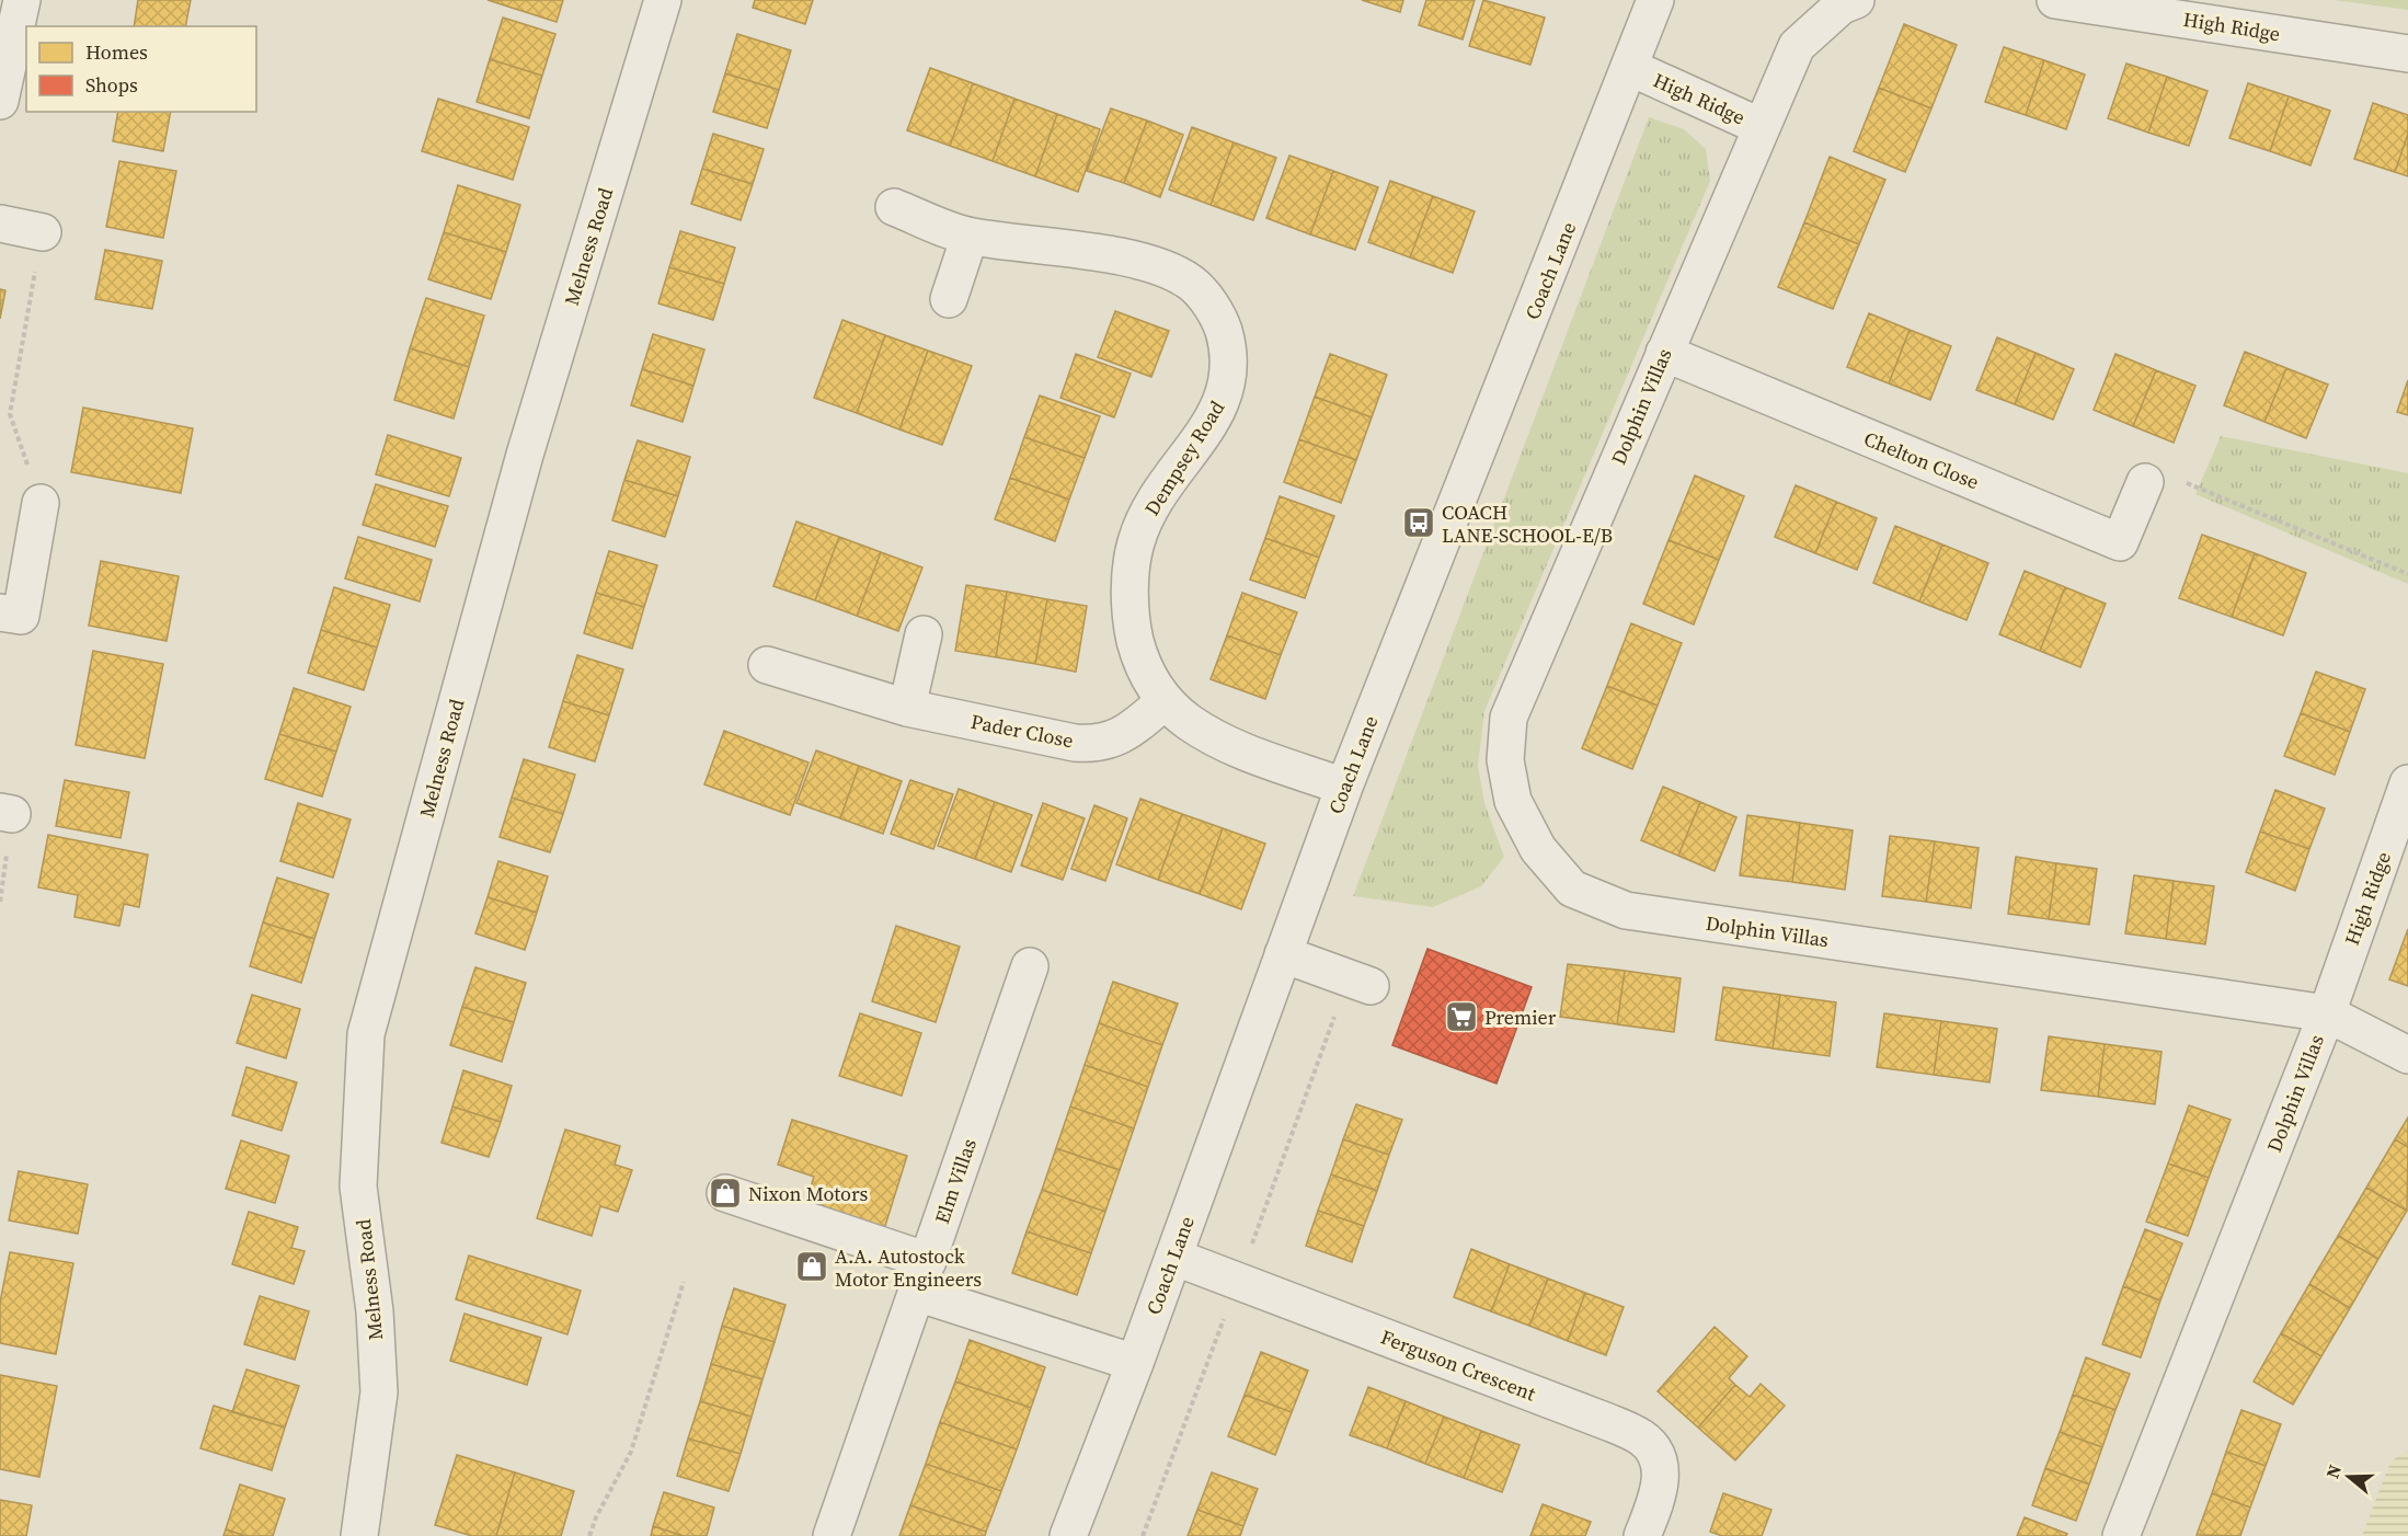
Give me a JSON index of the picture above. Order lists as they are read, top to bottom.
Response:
{
  "streets": {
    "street": [
      "High Ridge",
      "Melness Road",
      "Coach Lane",
      "Dolphin Villas",
      "Dempsey Road",
      "Chelton Close",
      "Pader Close",
      "Elm Villas",
      "Ferguson Crescent"
    ]
  },
  "crossings": [
    ["High Ridge", "Coach Lane"],
    ["High Ridge", "Dolphin Villas"],
    ["Coach Lane", "Dempsey Road"],
    ["Coach Lane", "Ferguson Crescent"],
    ["Dolphin Villas", "Chelton Close"],
    ["Dempsey Road", "Pader Close"]
  ],
  "places": {
    "bus stop": ["COACH LANE-SCHOOL-E/B"],
    "supermarket": ["Premier"],
    "shop": ["Nixon Motors", "A.A. Autostock Motor Engineers"]
  },
  "legend": ["Homes", "Shops"],
  "north": "left"
}
